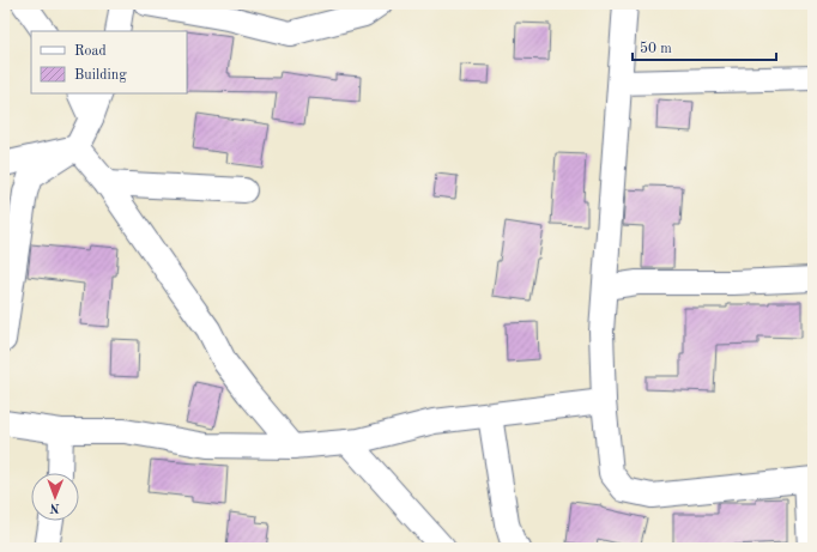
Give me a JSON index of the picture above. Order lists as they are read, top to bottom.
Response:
{
  "legend": ["Road", "Building"],
  "scale_bar": "50 m",
  "north": "bottom"
}
